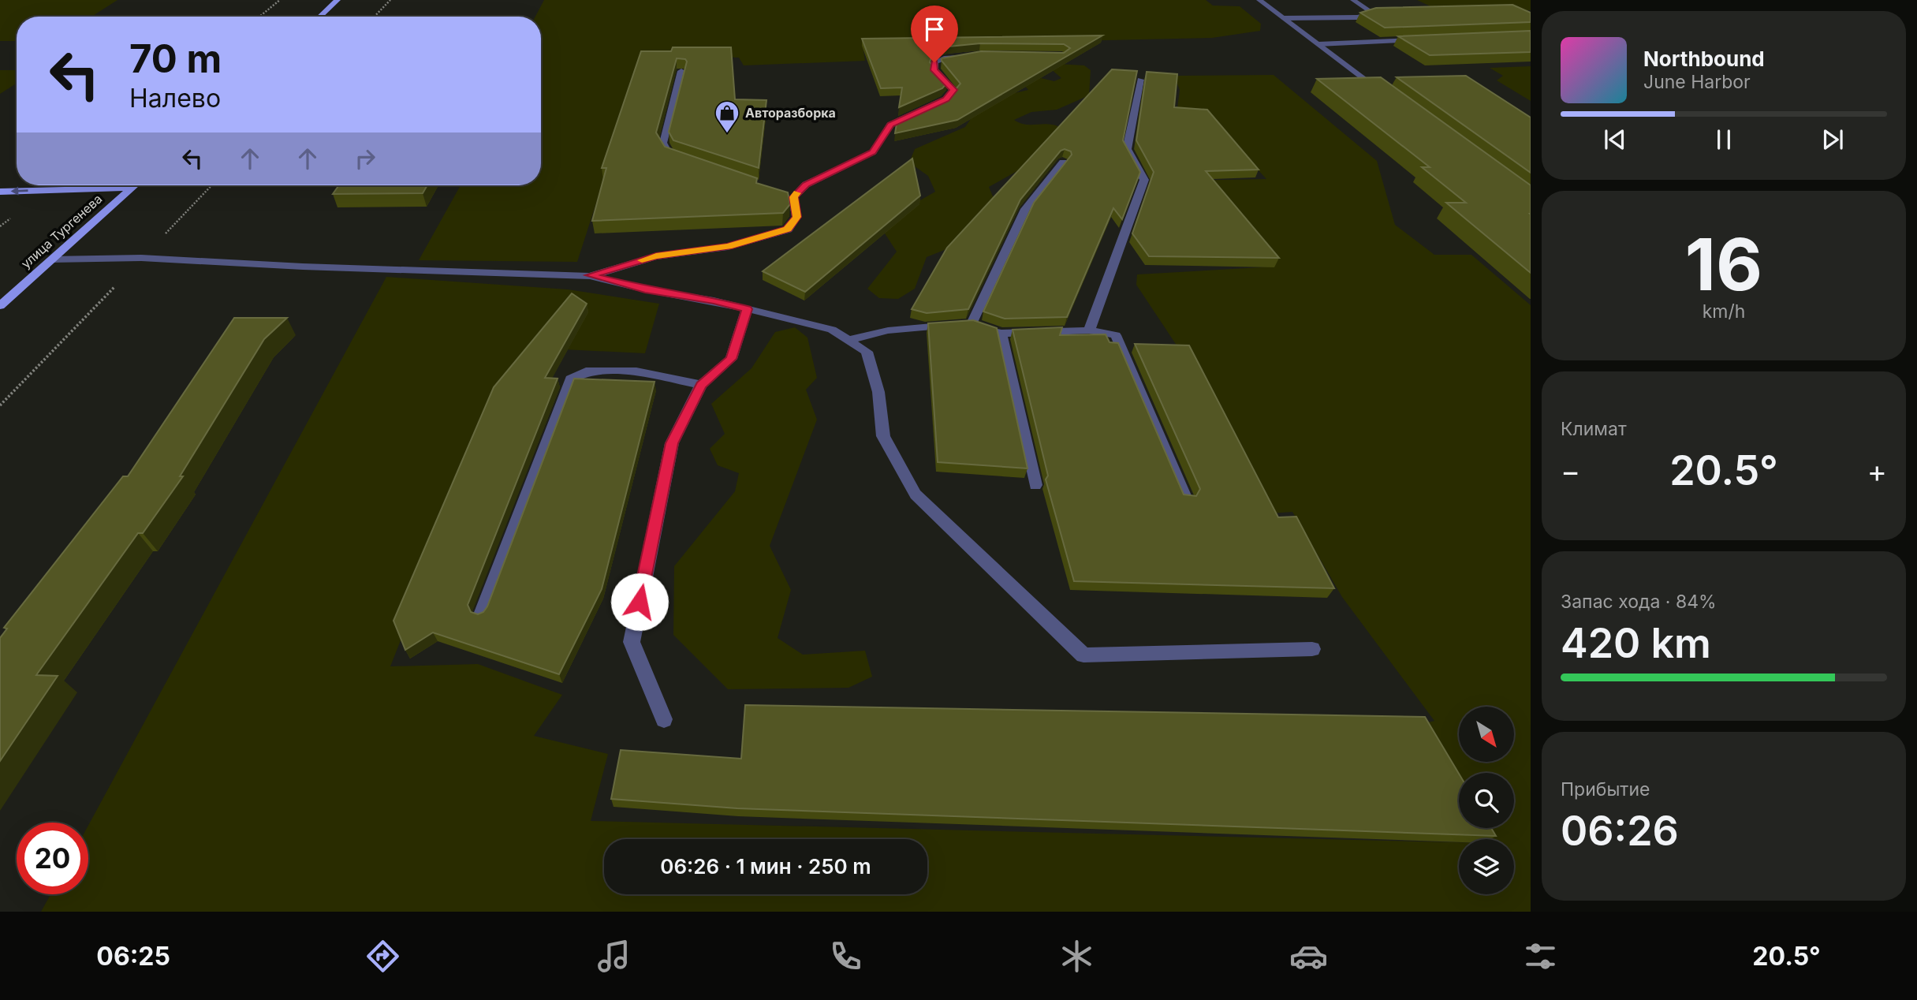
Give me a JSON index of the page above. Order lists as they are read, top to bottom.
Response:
{
  "streets": {
    "main road": ["улица Тургенева"]
  },
  "places": {
    "shop": ["Авторазборка"]
  },
  "north": "bottom right",
  "page": {
    "turn": ["70 m", "Налево"],
    "song": ["Northbound", "June Harbor"],
    "tile": [
      ["16", "km/h"],
      "Климат",
      ["Запас хода · 84%", "420 km"],
      ["Прибытие", "06:26"]
    ],
    "heat": ["−", "20.5°", "+"],
    "limit": "20",
    "trip": "06:26 · 1 мин · 250 m",
    "tabs": ["06:25", "20.5°"]
  }
}
